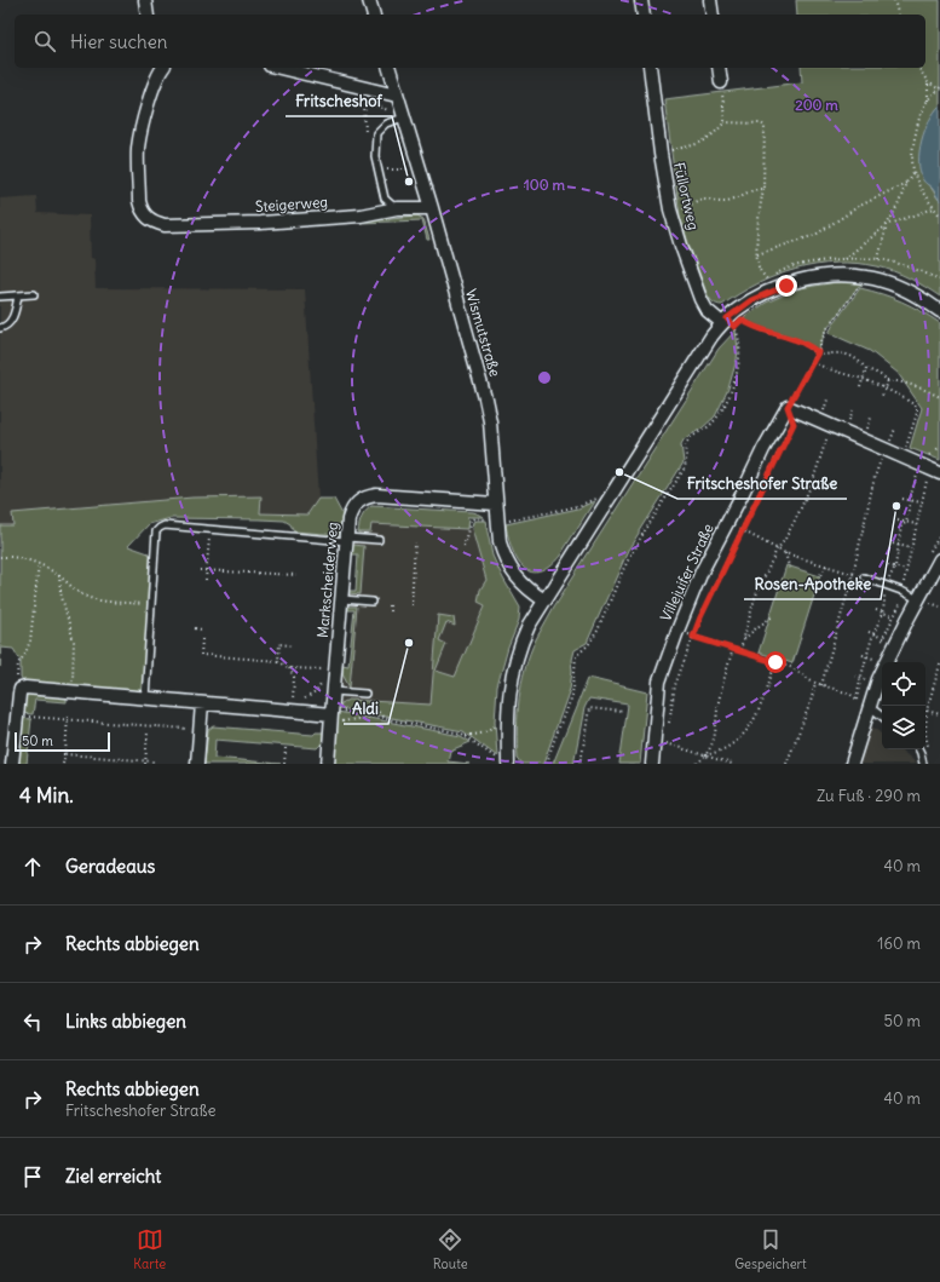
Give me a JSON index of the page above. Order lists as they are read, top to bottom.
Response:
{
  "streets": {
    "street": [
      "Füllortweg",
      "Steigerweg",
      "Wismutstraße",
      "Villejuifer Straße",
      "Markscheiderweg"
    ]
  },
  "crossings": [
    ["Steigerweg", "Wismutstraße"],
    ["Wismutstraße", "Markscheiderweg"]
  ],
  "places": [
    "Fritscheshof",
    "Fritscheshofer Straße",
    "Rosen-Apotheke",
    "Aldi"
  ],
  "scale_bar": "50 m",
  "page": {
    "search": "Hier suchen",
    "scale": "50 m",
    "heading": ["4 Min.", "Zu Fuß · 290 m"],
    "list": [
      ["Geradeaus", "40 m"],
      ["Rechts abbiegen", "160 m"],
      ["Links abbiegen", "50 m"],
      ["Rechts abbiegen", "Fritscheshofer Straße", "40 m"],
      "Ziel erreicht"
    ],
    "nav": ["Karte", "Route", "Gespeichert"]
  },
  "rings": ["200 m", "100 m"]
}
